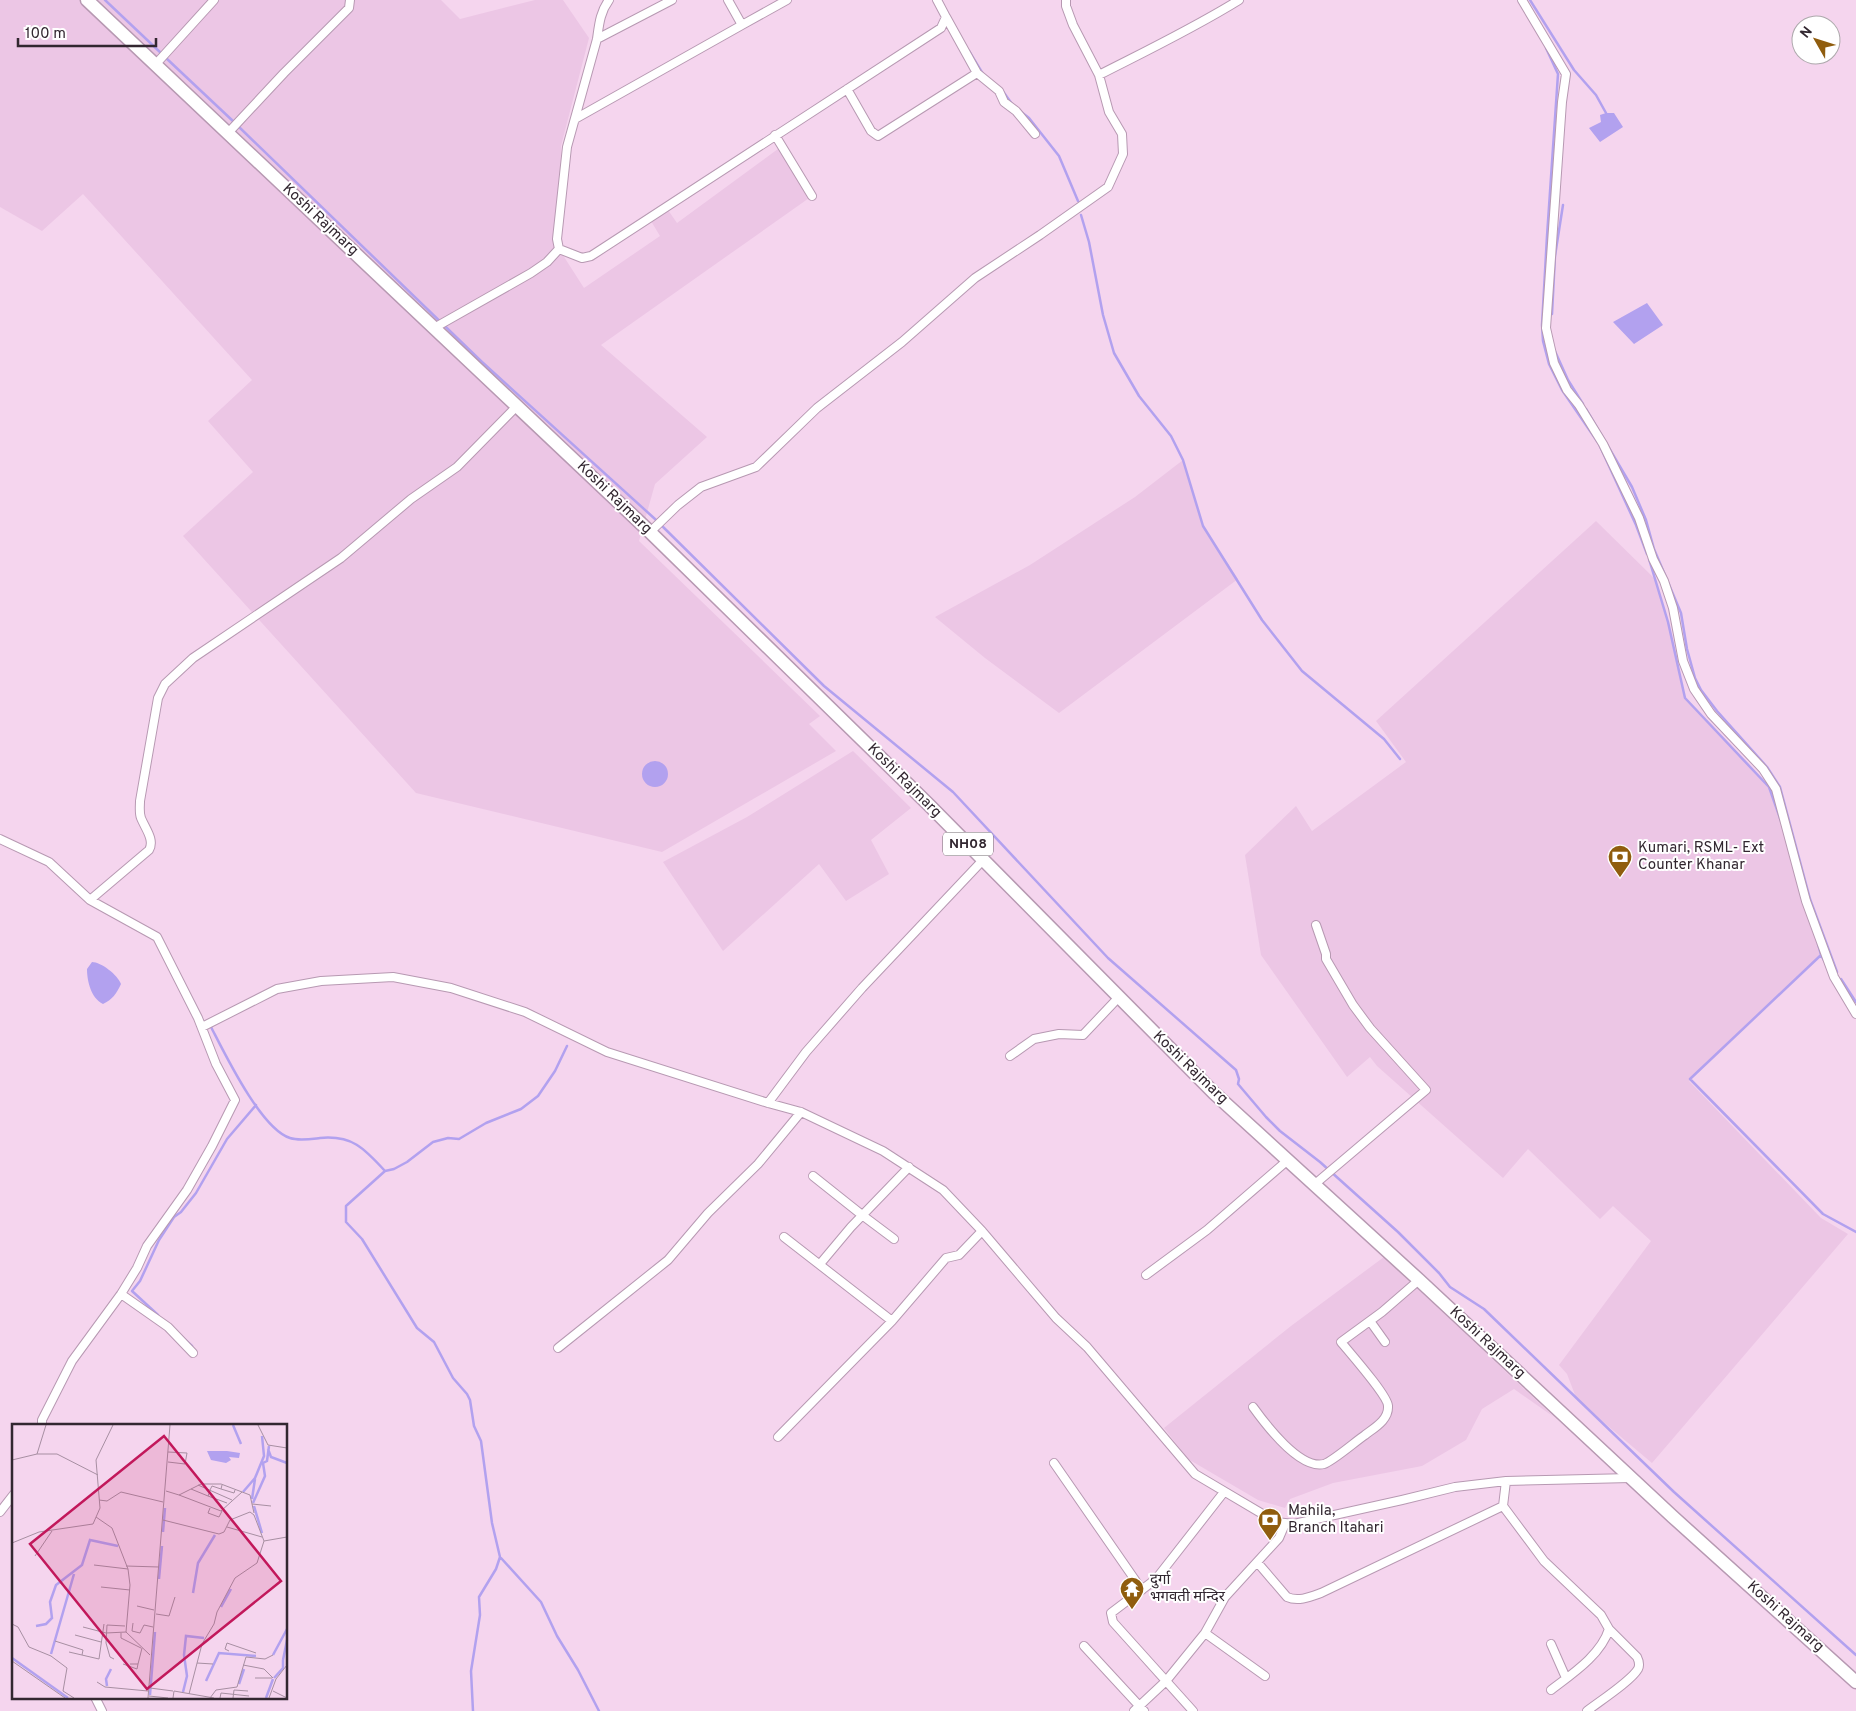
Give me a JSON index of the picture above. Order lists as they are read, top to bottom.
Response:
{
  "streets": {
    "main road": ["Koshi Rajmarg", "NH08"]
  },
  "places": {
    "bank": ["Kumari, RSML- Ext Counter Khanar", "Mahila, Branch Itahari"],
    "temple": ["दुर्गा भगवती मन्दिर"]
  },
  "scale_bar": "100 m",
  "north": "top left"
}
